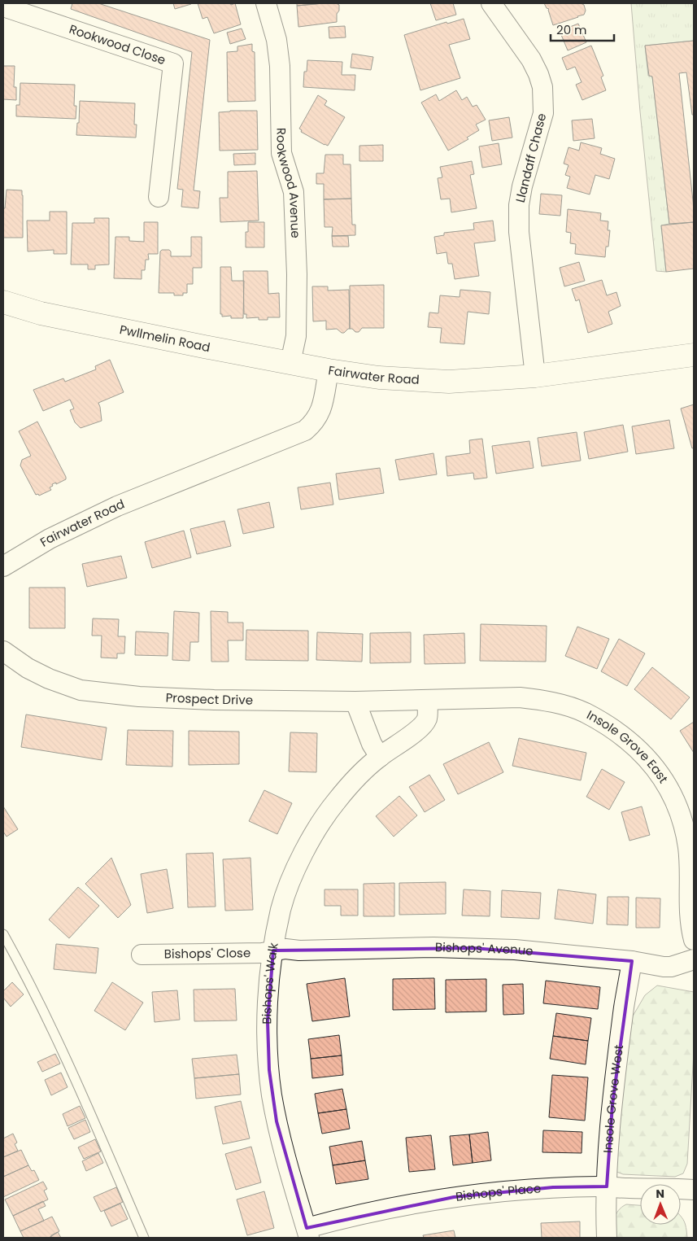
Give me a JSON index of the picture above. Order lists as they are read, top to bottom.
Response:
{
  "streets": {
    "street": [
      "Rookwood Close",
      "Llandaff Chase",
      "Rookwood Avenue",
      "Pwllmelin Road",
      "Fairwater Road",
      "Prospect Drive",
      "Insole Grove East",
      "Bishops' Avenue",
      "Bishops' Close",
      "Bishops' Walk",
      "Insole Grove West",
      "Bishops' Place"
    ]
  },
  "crossings": [
    ["Llandaff Chase", "Fairwater Road"],
    ["Rookwood Avenue", "Pwllmelin Road"],
    ["Pwllmelin Road", "Fairwater Road"],
    ["Prospect Drive", "Insole Grove East"],
    ["Prospect Drive", "Bishops' Walk"],
    ["Insole Grove East", "Bishops' Walk"],
    ["Bishops' Avenue", "Bishops' Close"],
    ["Bishops' Avenue", "Bishops' Walk"],
    ["Bishops' Avenue", "Insole Grove West"],
    ["Bishops' Close", "Bishops' Walk"],
    ["Bishops' Walk", "Bishops' Place"],
    ["Insole Grove West", "Bishops' Place"]
  ],
  "scale_bar": "20 m",
  "north": "top"
}
